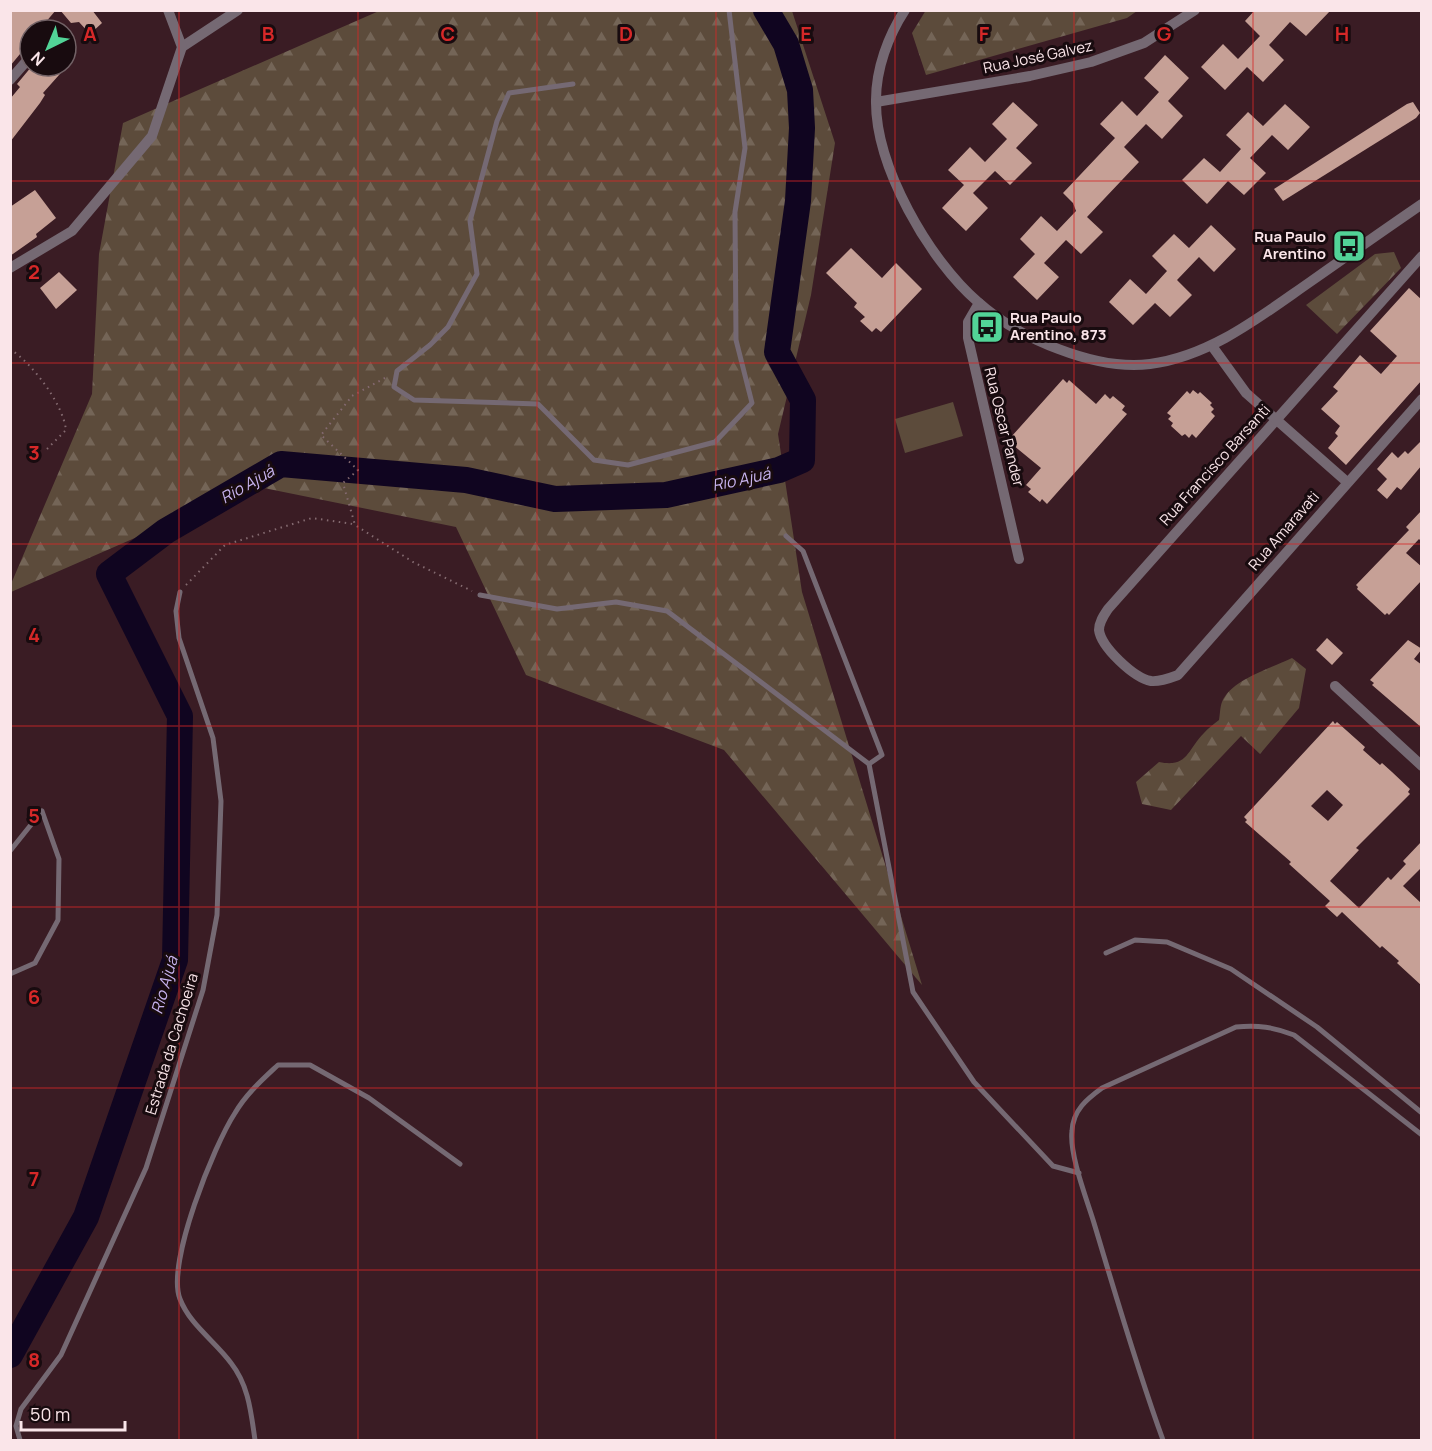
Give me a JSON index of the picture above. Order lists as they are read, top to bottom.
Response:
{
  "streets": {
    "street": [
      "Rua José Galvez",
      "Rua Oscar Pander",
      "Rua Francisco Barsanti",
      "Rua Amaravati"
    ],
    "lane": ["Estrada da Cachoeira"]
  },
  "crossings": [
    ["Rua Francisco Barsanti", "Rua Amaravati"]
  ],
  "water": ["Rio Ajuá"],
  "places": {
    "bus stop": ["Rua Paulo Arentino", "Rua Paulo Arentino, 873"]
  },
  "scale_bar": "50 m",
  "north": "bottom left",
  "grid": {
    "columns": [
      "A",
      "B",
      "C",
      "D",
      "E",
      "F",
      "G",
      "H"
    ],
    "rows": [
      "2",
      "3",
      "4",
      "5",
      "6",
      "7",
      "8"
    ]
  }
}
